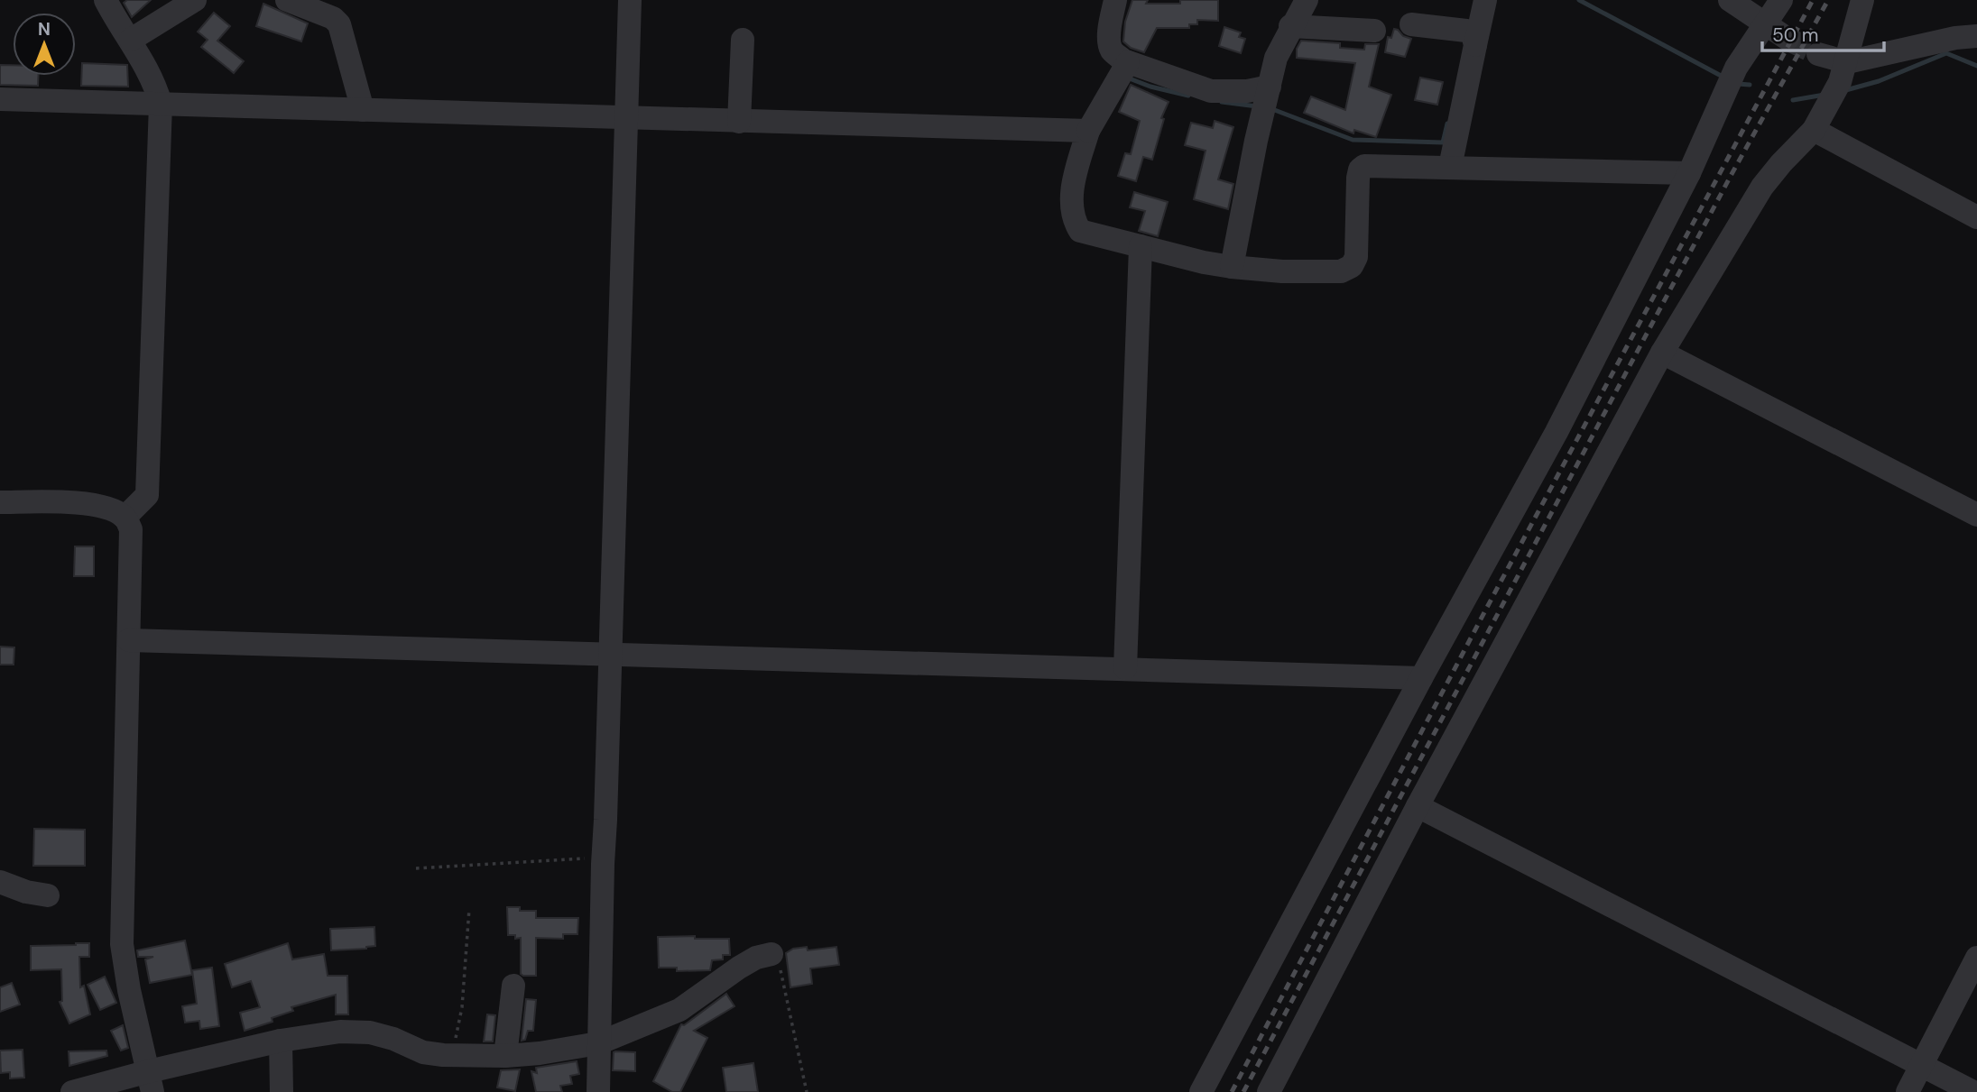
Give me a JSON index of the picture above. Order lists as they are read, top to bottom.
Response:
{
  "scale_bar": "50 m",
  "north": "top"
}
